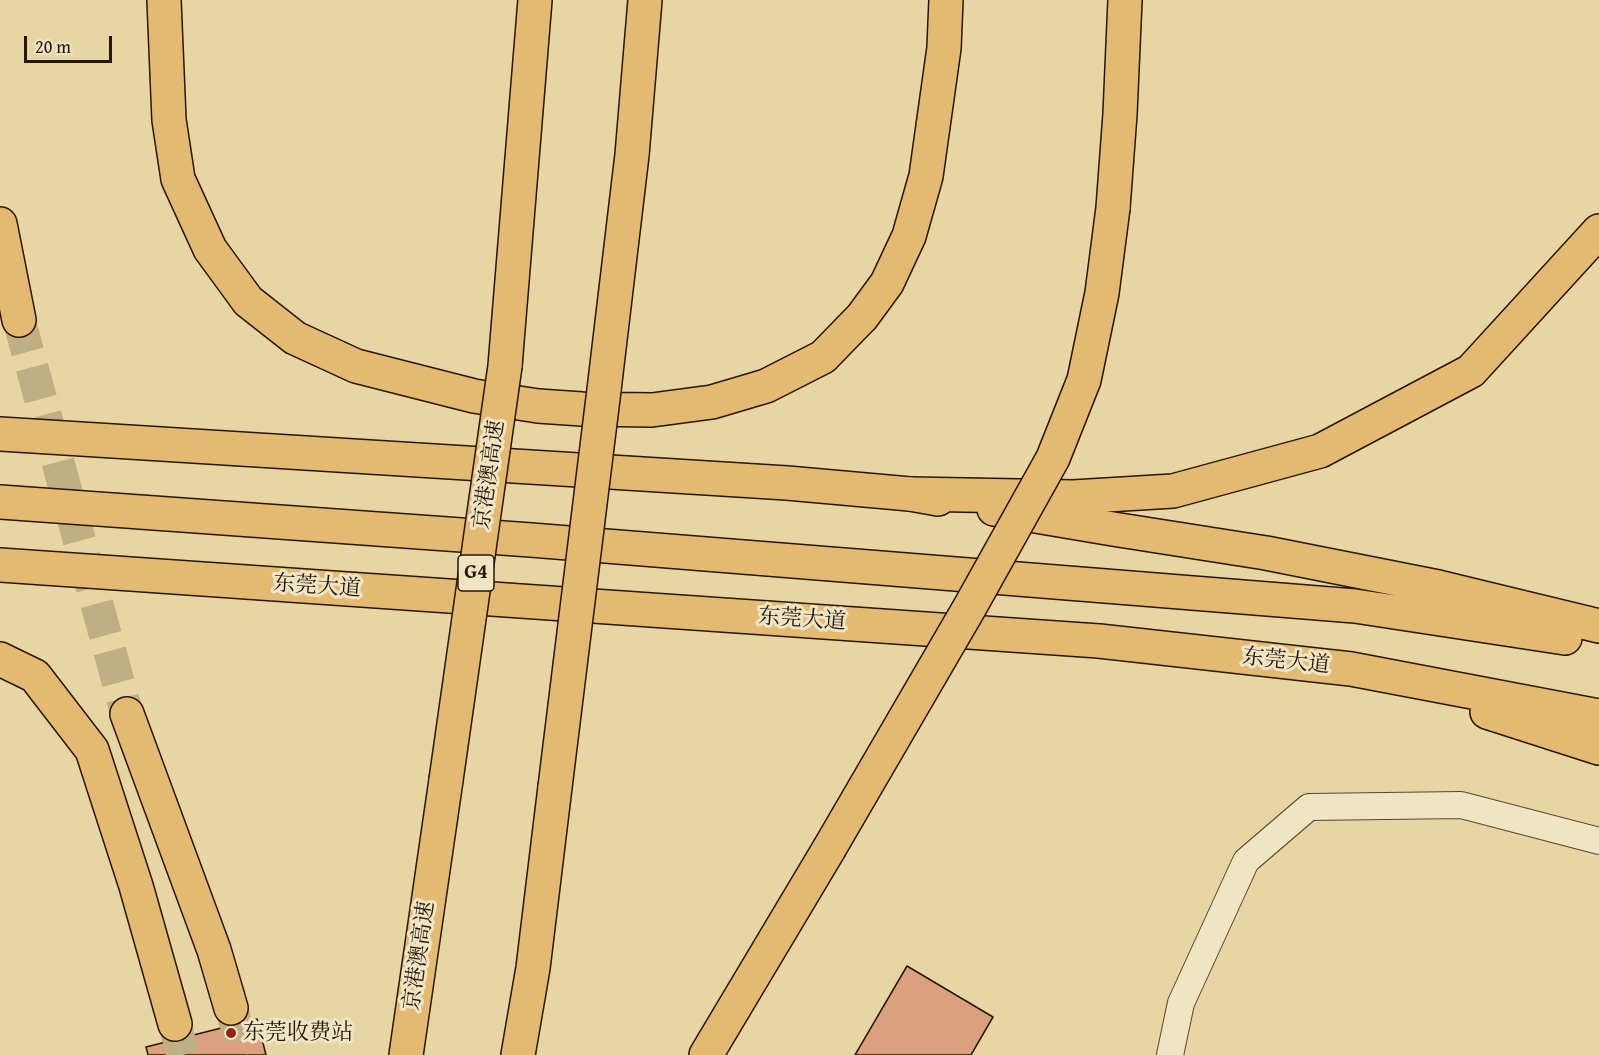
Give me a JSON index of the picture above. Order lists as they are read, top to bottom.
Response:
{
  "streets": {
    "highway": ["京港澳高速", "G4", "东莞大道"]
  },
  "places": ["东莞收费站"],
  "scale_bar": "20 m"
}
